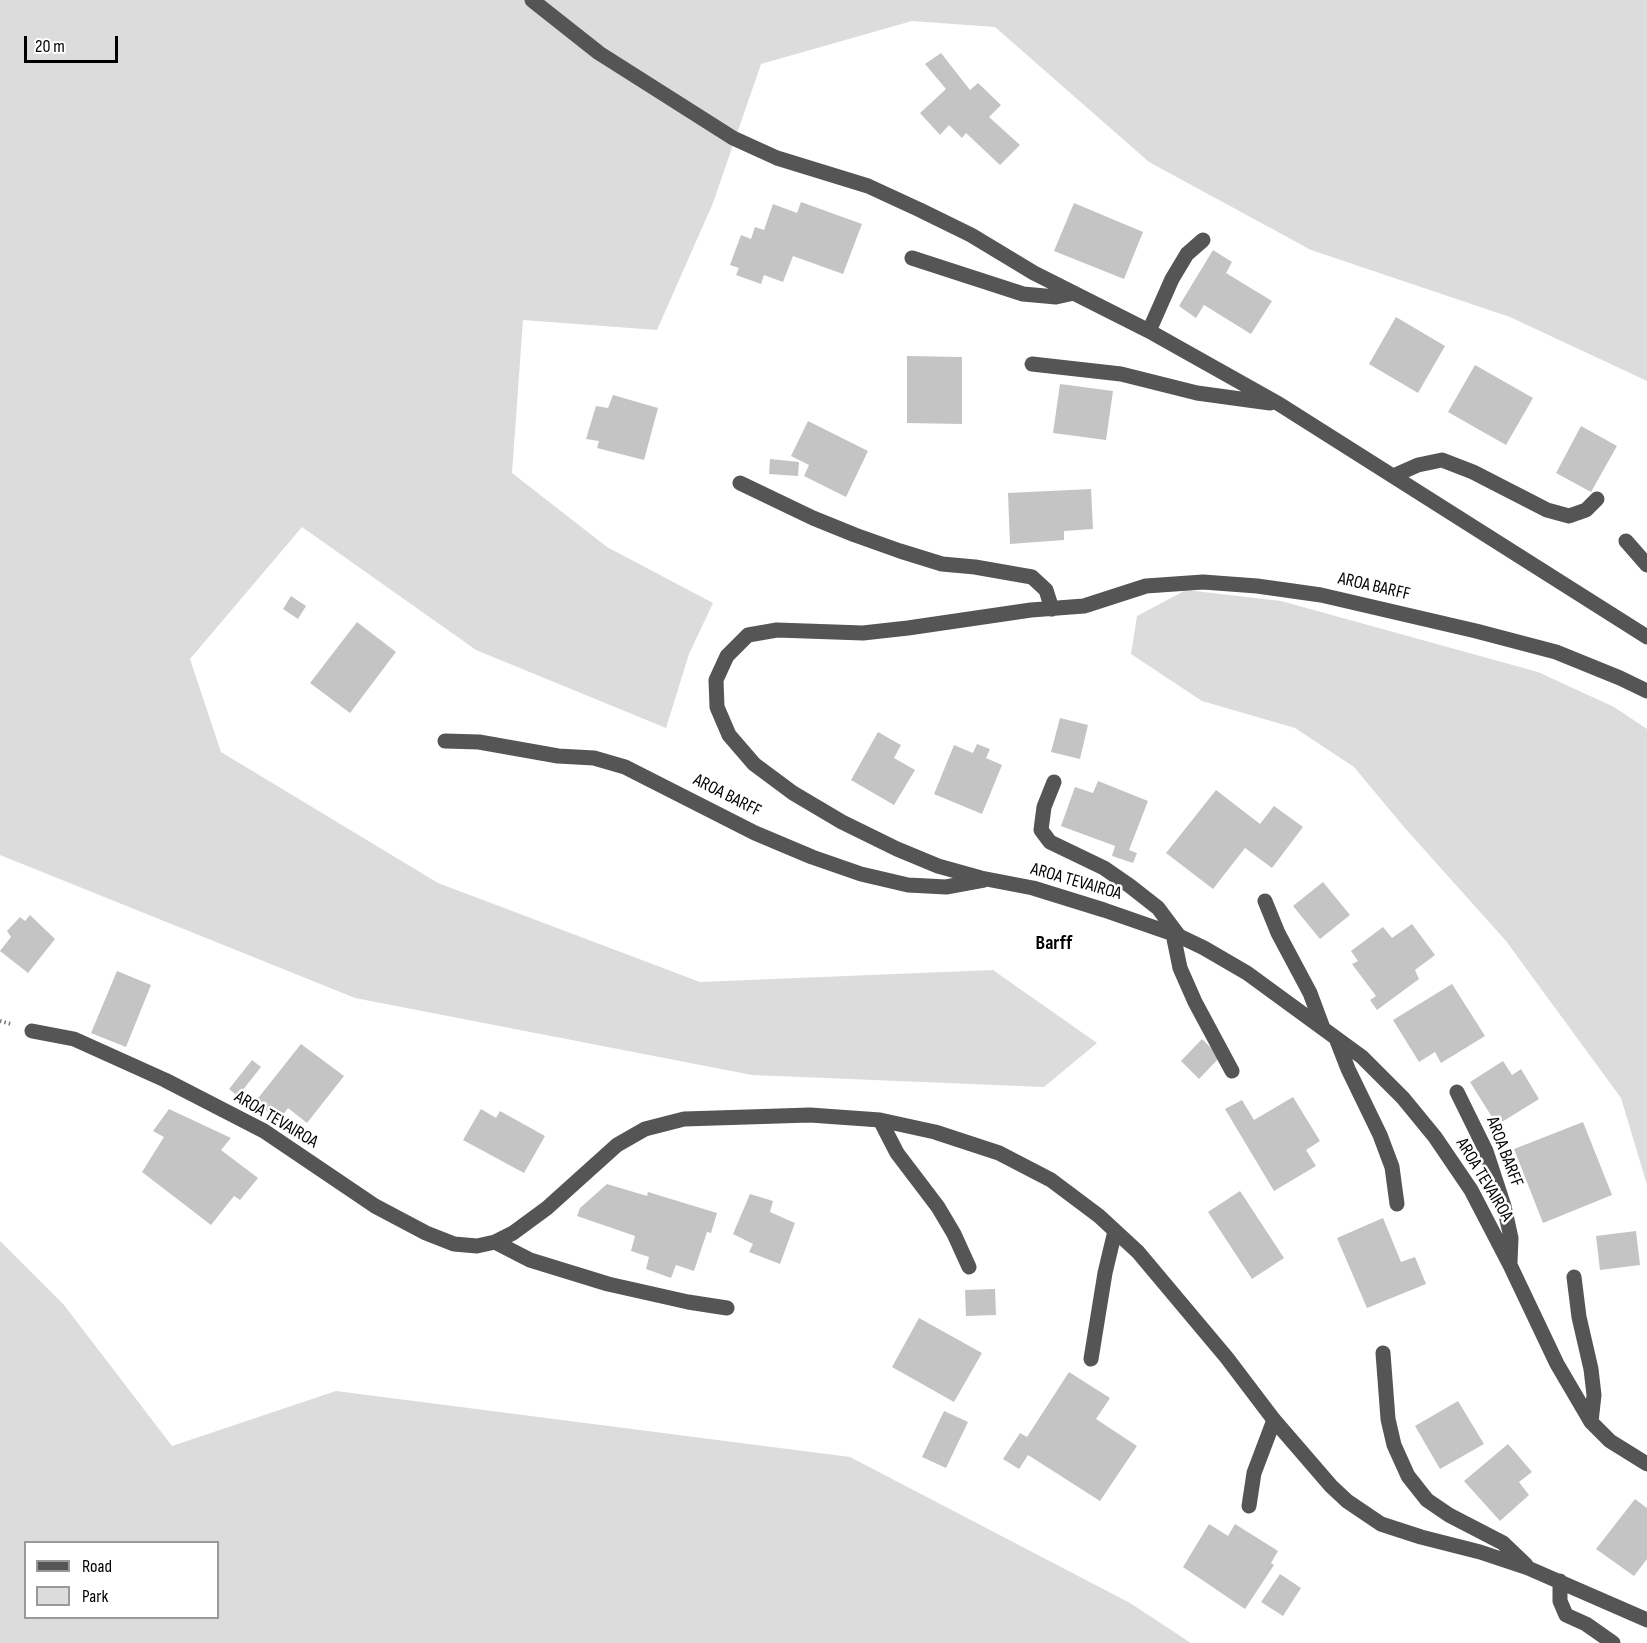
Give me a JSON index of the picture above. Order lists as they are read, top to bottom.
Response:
{
  "streets": {
    "street": ["AROA BARFF", "AROA TEVAIROA"]
  },
  "crossings": [
    ["AROA BARFF", "AROA TEVAIROA"]
  ],
  "districts": ["Barff"],
  "legend": ["Road", "Park"],
  "scale_bar": "20 m"
}
